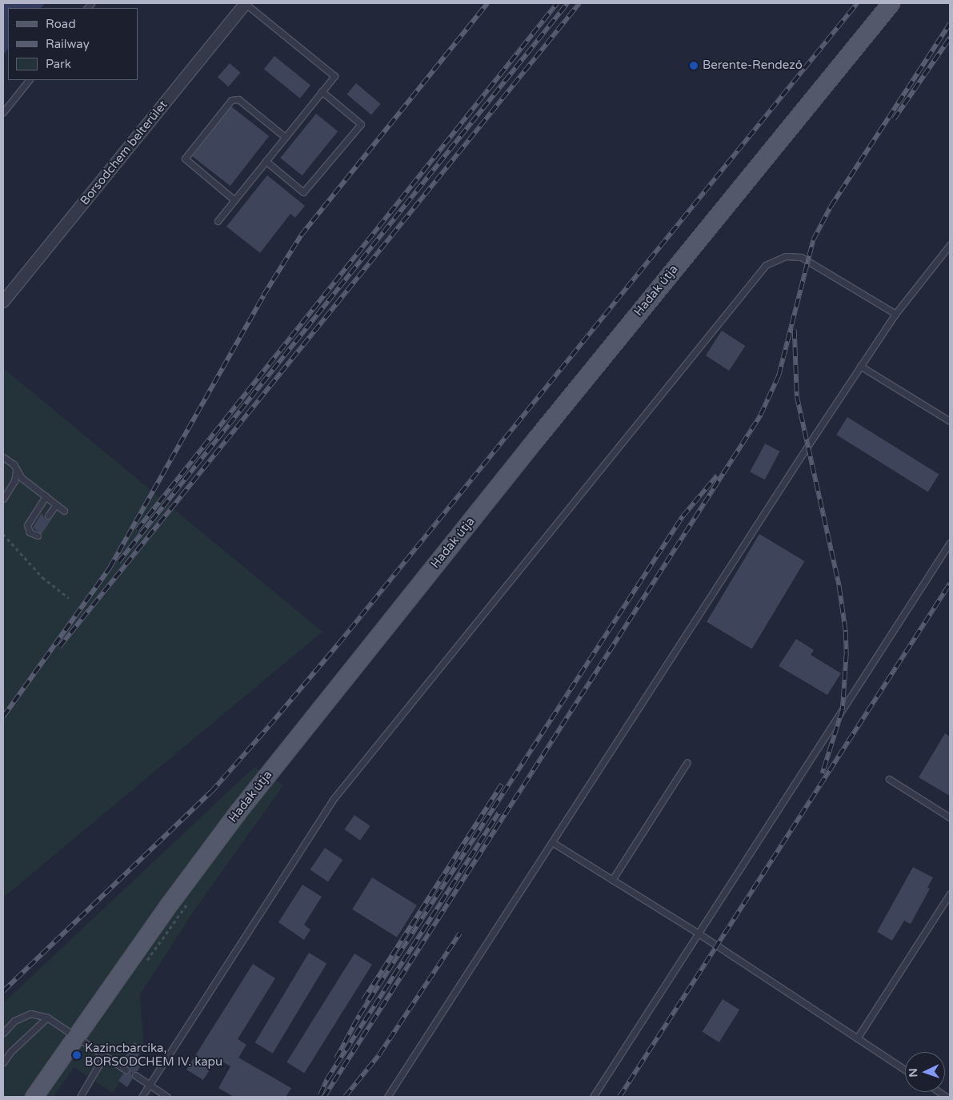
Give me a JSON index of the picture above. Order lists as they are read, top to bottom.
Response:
{
  "streets": {
    "main road": ["Hadak útja"],
    "street": ["Borsodchem belterület"]
  },
  "places": ["Berente-Rendező", "Kazincbarcika, BORSODCHEM IV. kapu"],
  "legend": ["Road", "Railway", "Park"],
  "north": "left"
}
